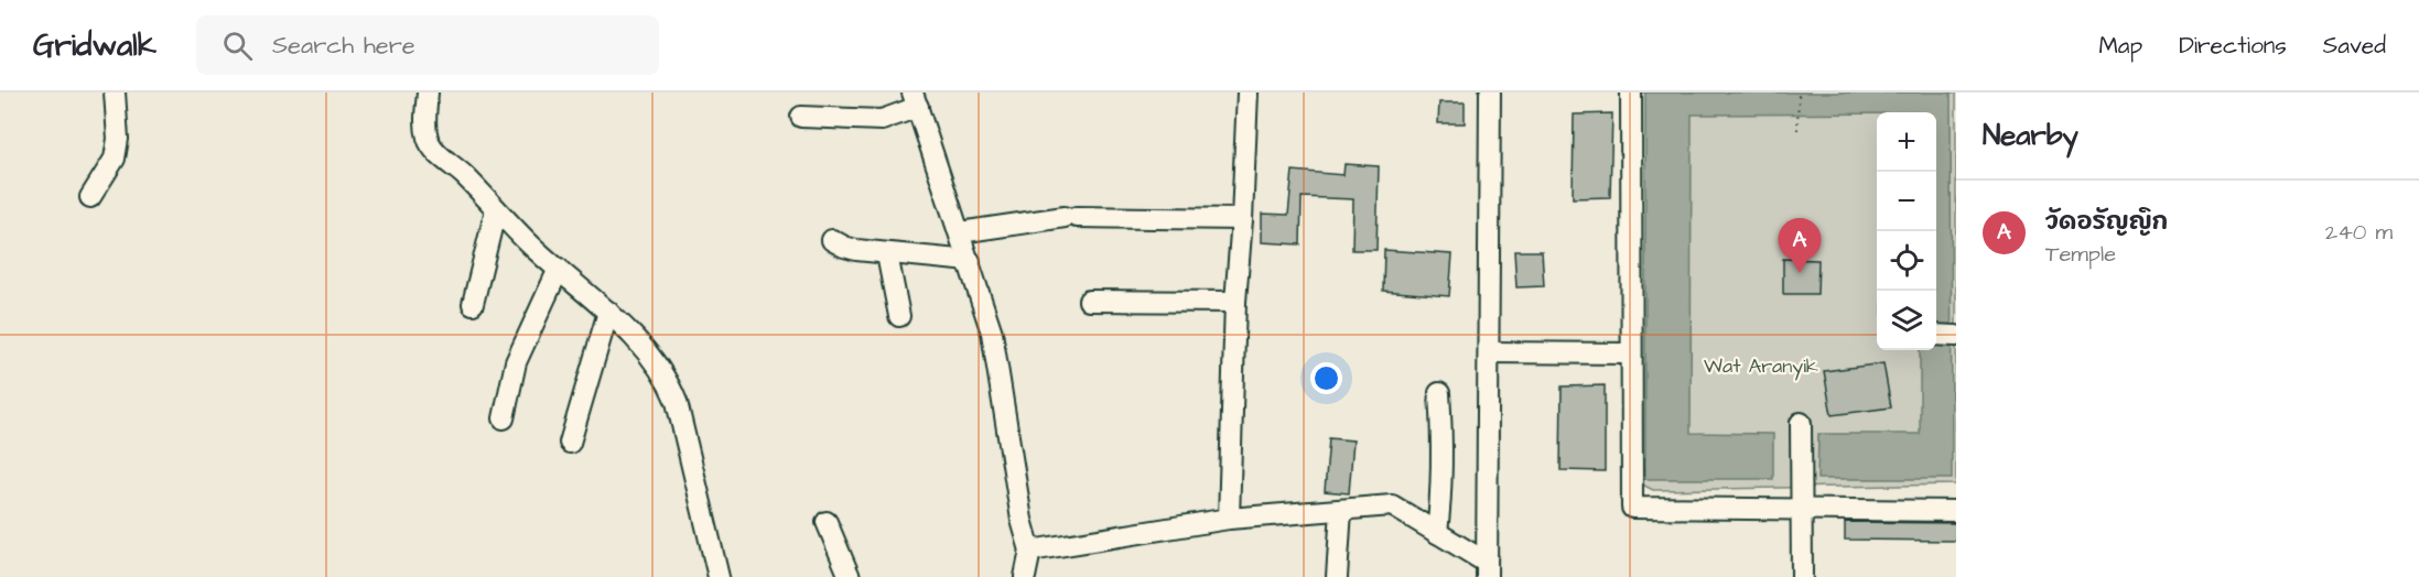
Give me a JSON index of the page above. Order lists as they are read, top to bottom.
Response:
{
  "parks": ["Wat Aranyik"],
  "page": {
    "header": "Gridwalk",
    "search": "Search here",
    "nav": ["Map", "Directions", "Saved"],
    "heading": "Nearby",
    "map_buttons": ["+", "−"],
    "list": [
      {
        "mark": "A",
        "name": "วัดอรัญญิก",
        "note": "Temple",
        "value": "240 m"
      }
    ],
    "pins": "A"
  }
}
